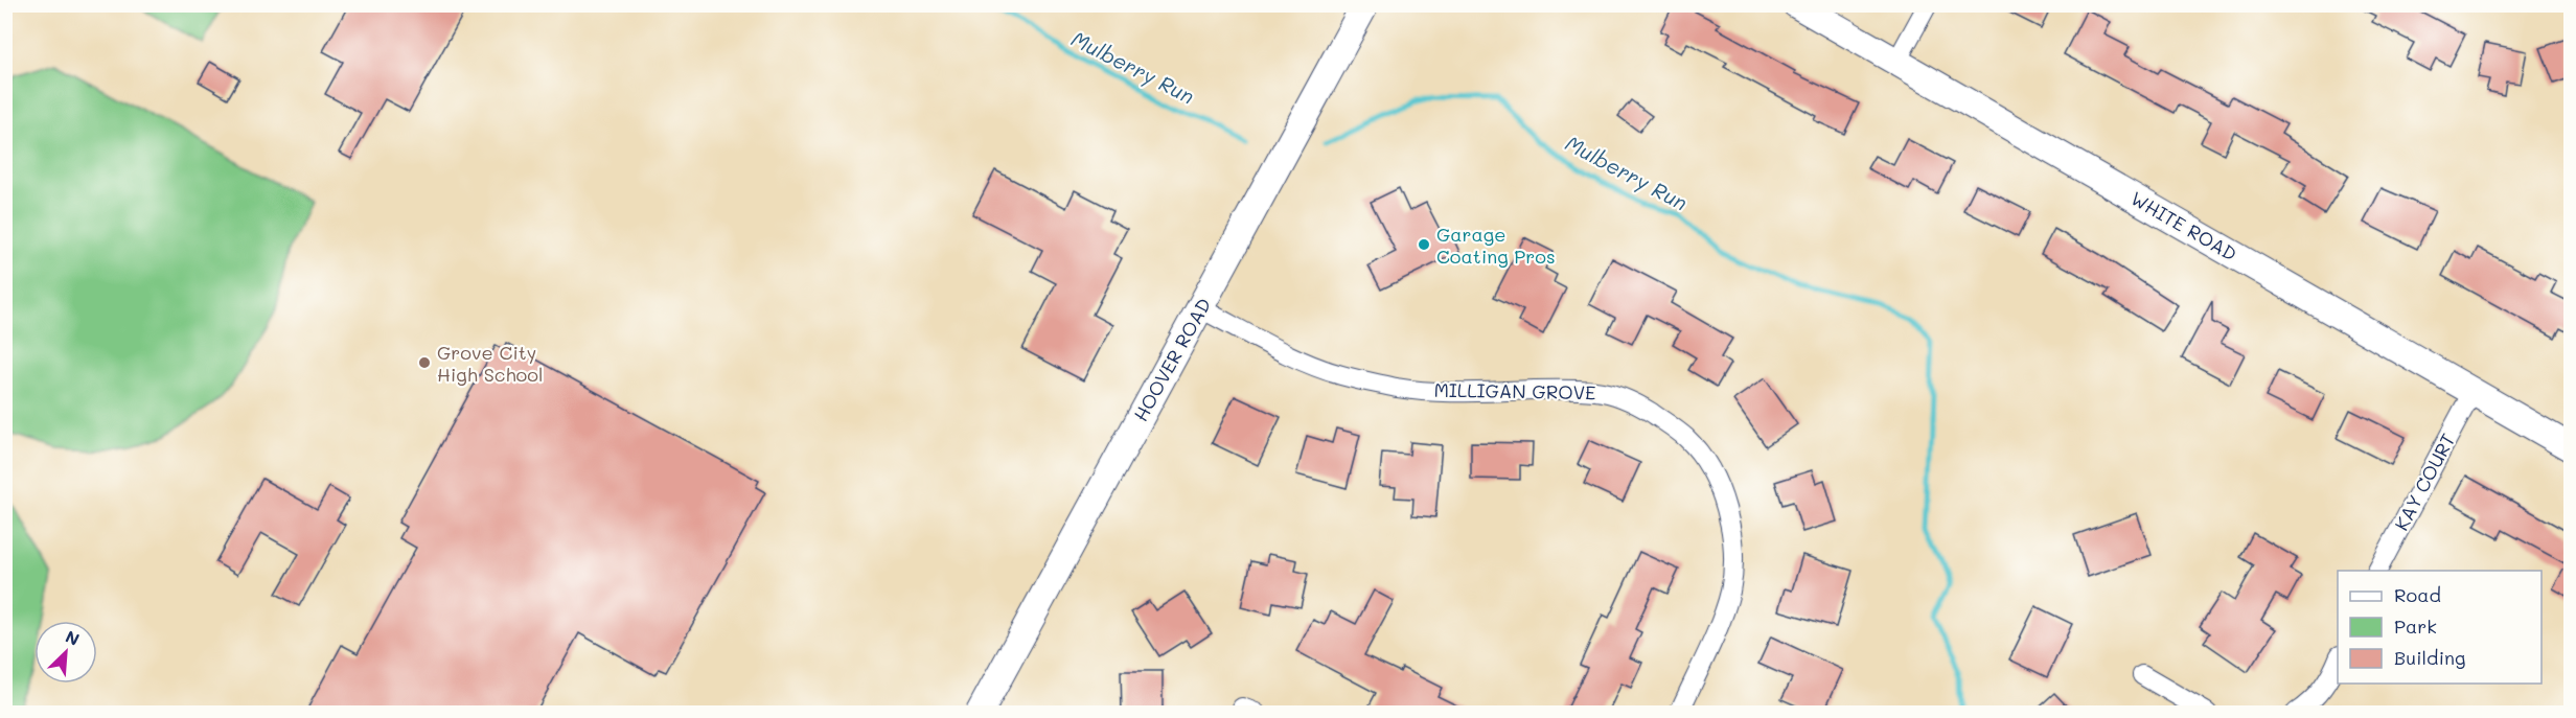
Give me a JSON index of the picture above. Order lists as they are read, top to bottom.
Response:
{
  "streets": {
    "street": [
      "WHITE ROAD",
      "HOOVER ROAD",
      "MILLIGAN GROVE",
      "KAY COURT"
    ]
  },
  "crossings": [
    ["WHITE ROAD", "KAY COURT"],
    ["HOOVER ROAD", "MILLIGAN GROVE"]
  ],
  "water": ["Mulberry Run"],
  "places": ["Garage Coating Pros", "Grove City High School"],
  "legend": ["Road", "Park", "Building"],
  "north": "top right"
}
